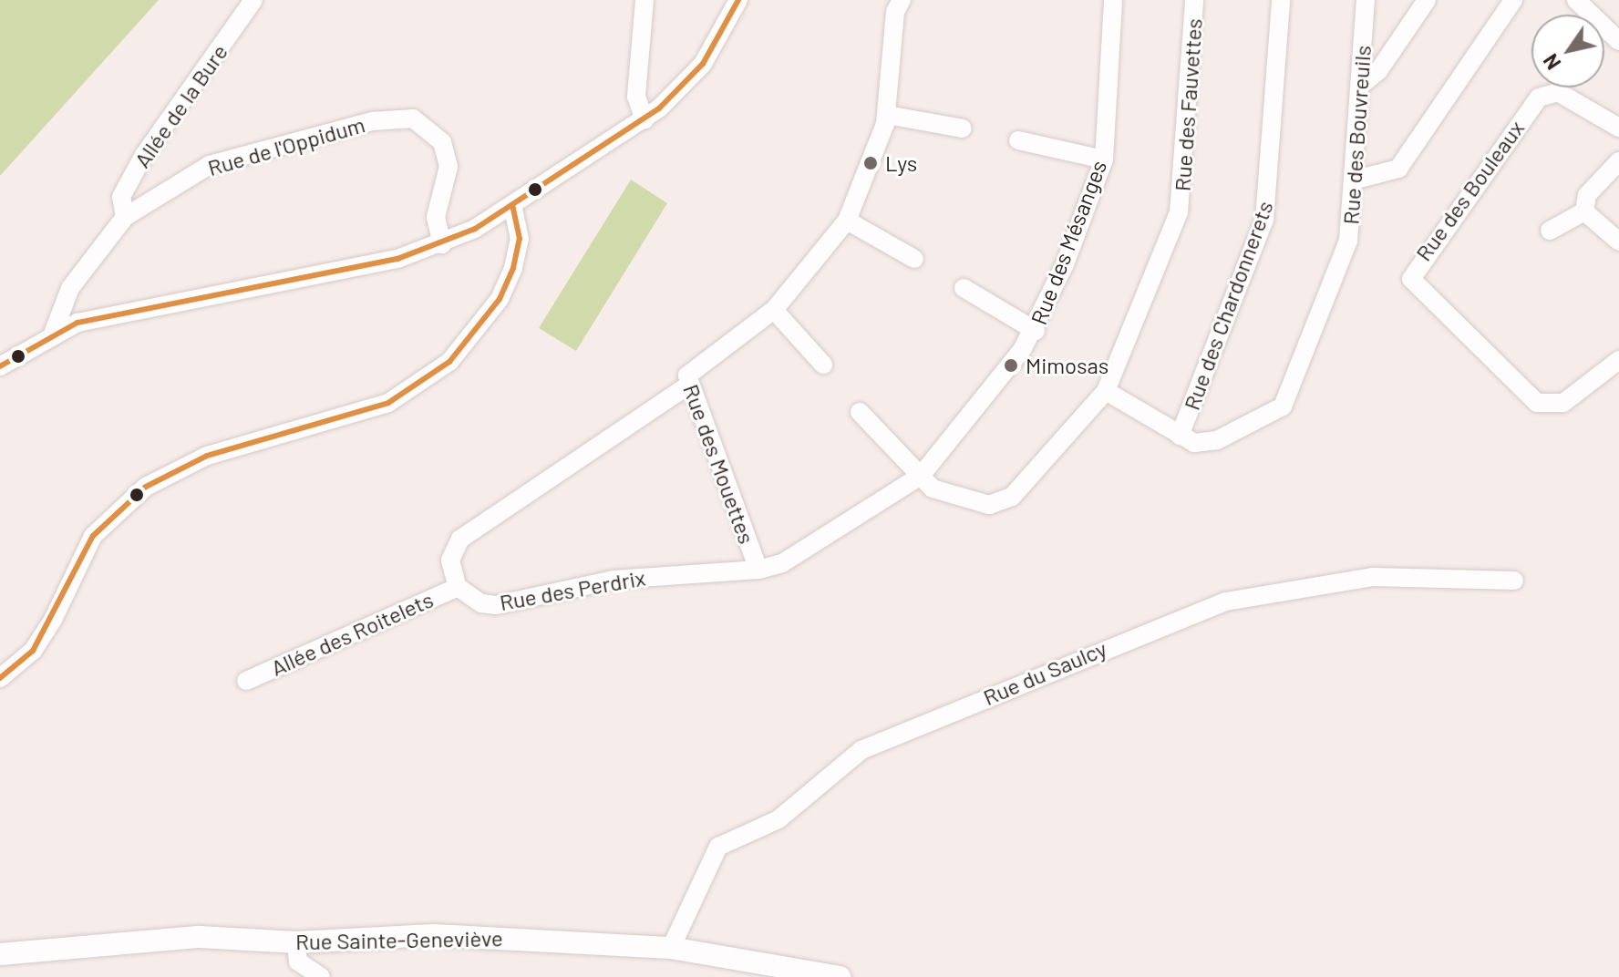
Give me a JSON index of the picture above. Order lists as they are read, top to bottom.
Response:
{
  "streets": {
    "street": [
      "Rue des Fauvettes",
      "Allée de la Bure",
      "Rue des Bouvreuils",
      "Rue de l'Oppidum",
      "Rue des Bouleaux",
      "Rue des Mésanges",
      "Rue des Chardonnerets",
      "Rue des Mouettes",
      "Rue des Perdrix",
      "Allée des Roitelets",
      "Rue du Saulcy",
      "Rue Sainte-Geneviève"
    ]
  },
  "crossings": [
    ["Rue des Fauvettes", "Rue des Bouvreuils"],
    ["Rue des Fauvettes", "Rue des Mésanges"],
    ["Allée de la Bure", "Rue de l'Oppidum"],
    ["Rue des Bouvreuils", "Rue des Chardonnerets"],
    ["Rue des Mésanges", "Rue des Mouettes"],
    ["Rue des Mésanges", "Rue des Perdrix"],
    ["Rue des Mouettes", "Rue des Perdrix"],
    ["Rue des Perdrix", "Allée des Roitelets"],
    ["Rue du Saulcy", "Rue Sainte-Geneviève"]
  ],
  "places": ["Lys", "Mimosas"],
  "north": "bottom left"
}
